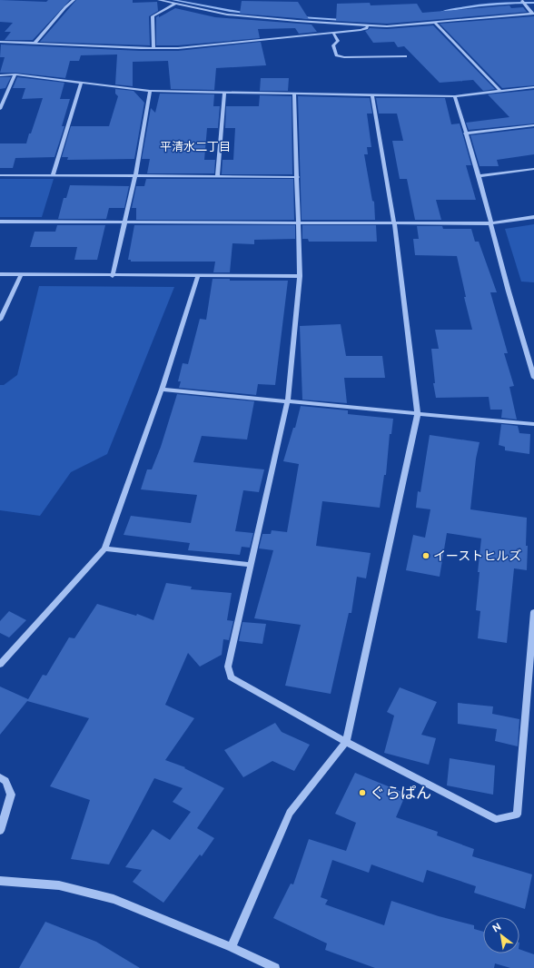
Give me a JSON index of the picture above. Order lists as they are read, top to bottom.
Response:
{
  "districts": ["平清水二丁目"],
  "places": ["イーストヒルズ", "ぐらぱん"],
  "north": "top left"
}
